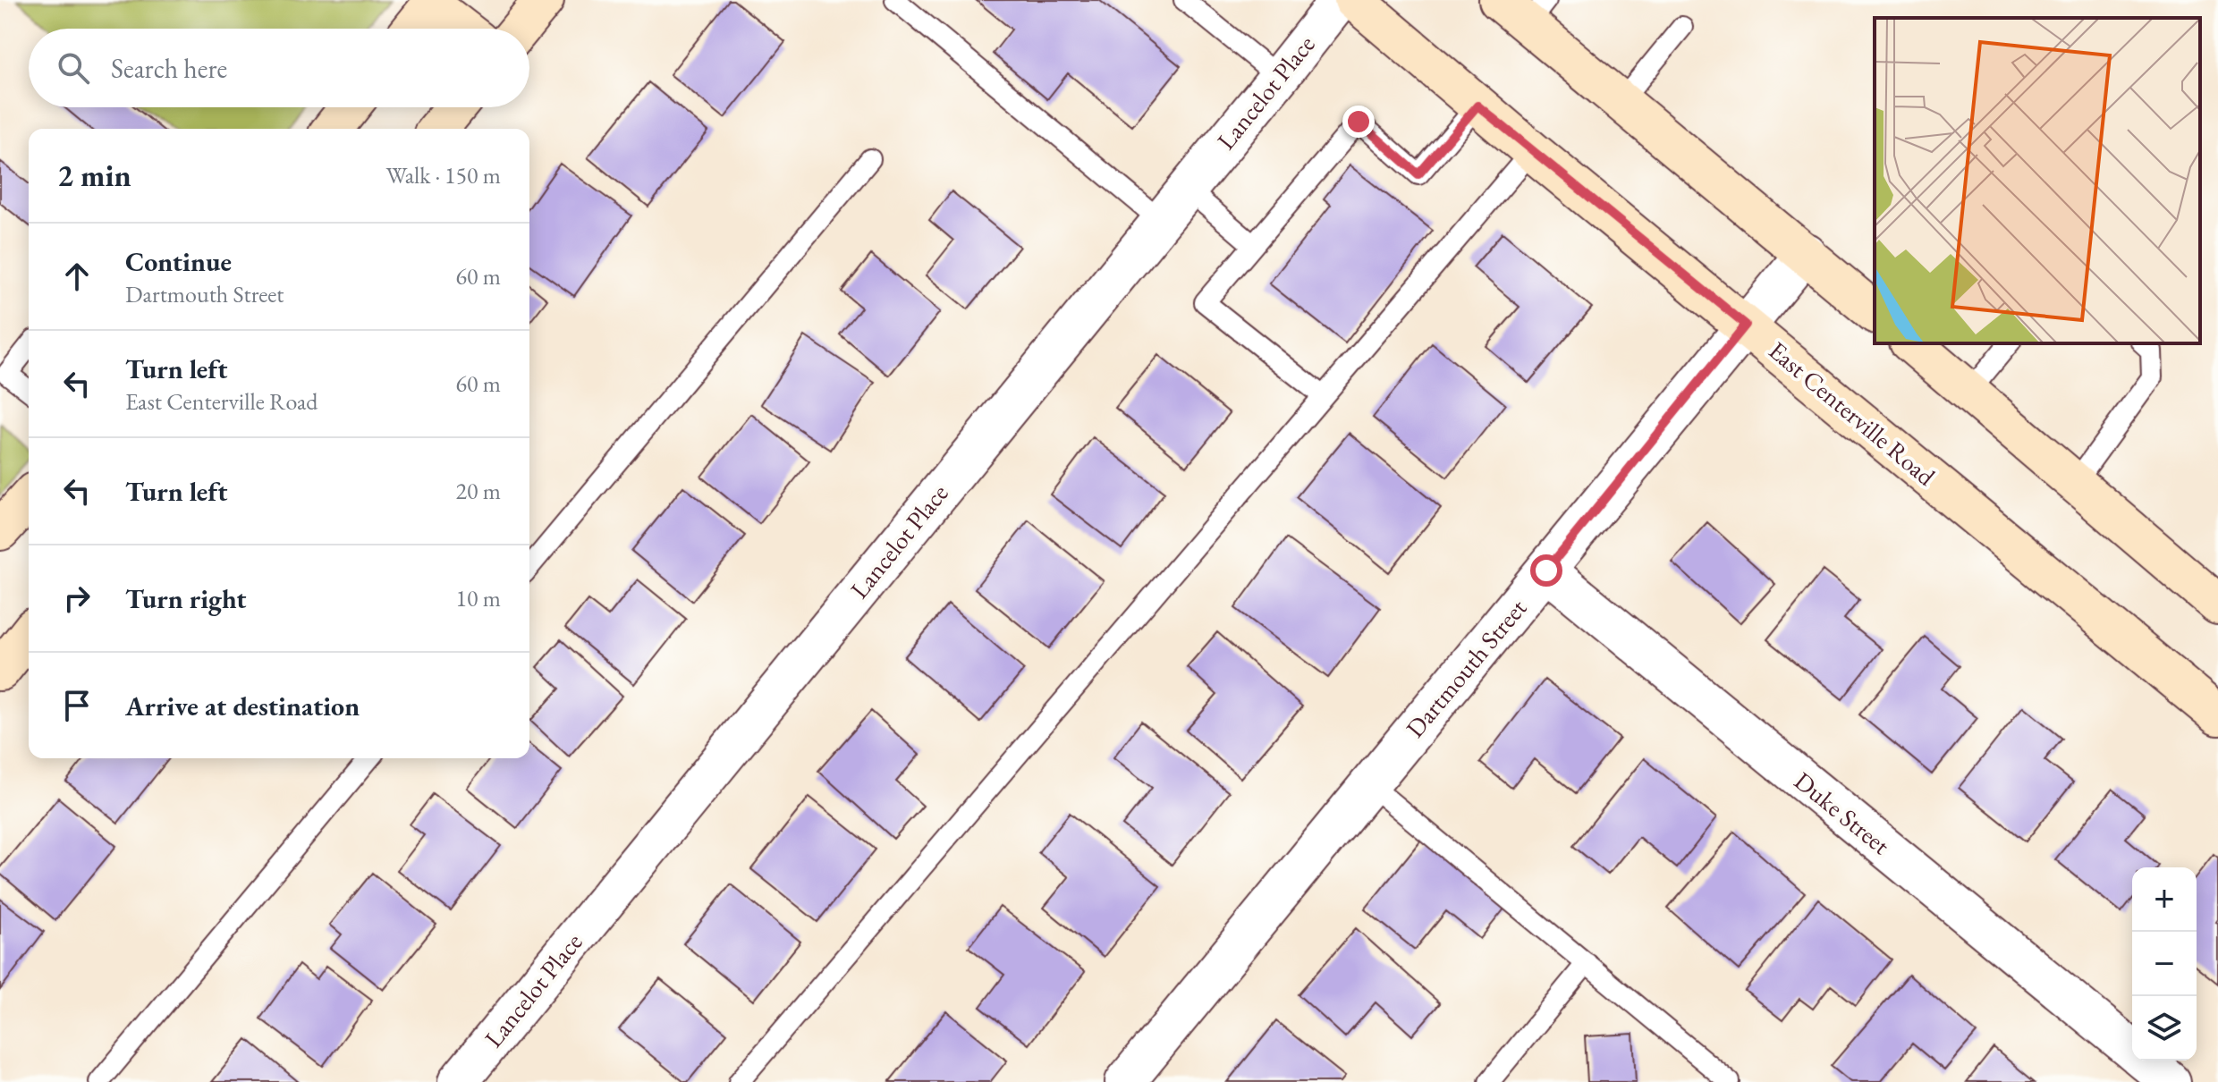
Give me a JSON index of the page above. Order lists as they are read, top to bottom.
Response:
{
  "streets": {
    "main road": ["East Centerville Road"],
    "street": ["Lancelot Place", "Dartmouth Street", "Duke Street"]
  },
  "crossings": [
    ["East Centerville Road", "Dartmouth Street"],
    ["Dartmouth Street", "Duke Street"]
  ],
  "page": {
    "search": "Search here",
    "heading": ["2 min", "Walk · 150 m"],
    "list": [
      ["Continue", "Dartmouth Street", "60 m"],
      ["Turn left", "East Centerville Road", "60 m"],
      ["Turn left", "20 m"],
      ["Turn right", "10 m"],
      "Arrive at destination"
    ],
    "map_buttons": ["+", "−"]
  }
}
